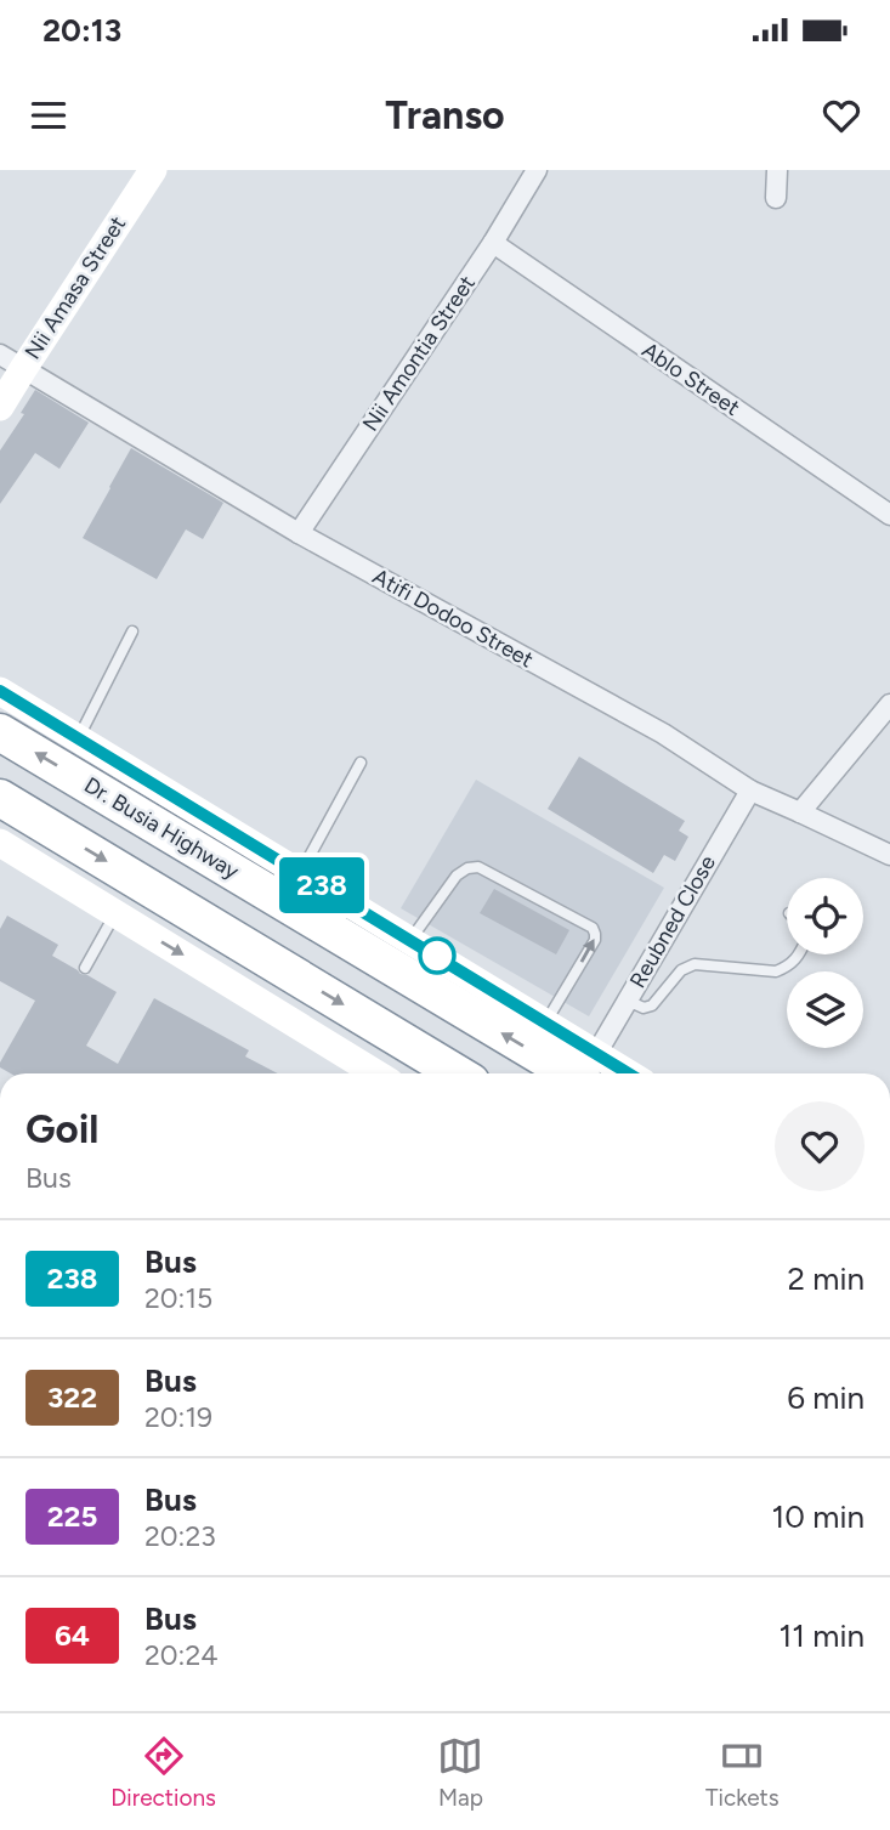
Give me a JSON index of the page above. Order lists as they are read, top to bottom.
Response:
{
  "streets": {
    "highway": ["Dr. Busia Highway"],
    "street": [
      "Nii Amasa Street",
      "Nii Amontia Street",
      "Ablo Street",
      "Atifi Dodoo Street",
      "Reubned Close"
    ]
  },
  "crossings": [
    ["Nii Amasa Street", "Atifi Dodoo Street"],
    ["Nii Amontia Street", "Ablo Street"],
    ["Nii Amontia Street", "Atifi Dodoo Street"],
    ["Atifi Dodoo Street", "Reubned Close"],
    ["Dr. Busia Highway", "Reubned Close"]
  ],
  "lines": ["bus line 238"],
  "page": {
    "status": "20:13",
    "header": "Transo",
    "on_map": "238",
    "heading": ["Goil", "Bus"],
    "list": [
      {
        "mark": "238",
        "name": "Bus",
        "note": "20:15",
        "value": "2 min"
      },
      {
        "mark": "322",
        "name": "Bus",
        "note": "20:19",
        "value": "6 min"
      },
      {
        "mark": "225",
        "name": "Bus",
        "note": "20:23",
        "value": "10 min"
      },
      {
        "mark": "64",
        "name": "Bus",
        "note": "20:24",
        "value": "11 min"
      }
    ],
    "tabs": ["Directions", "Map", "Tickets"]
  }
}
